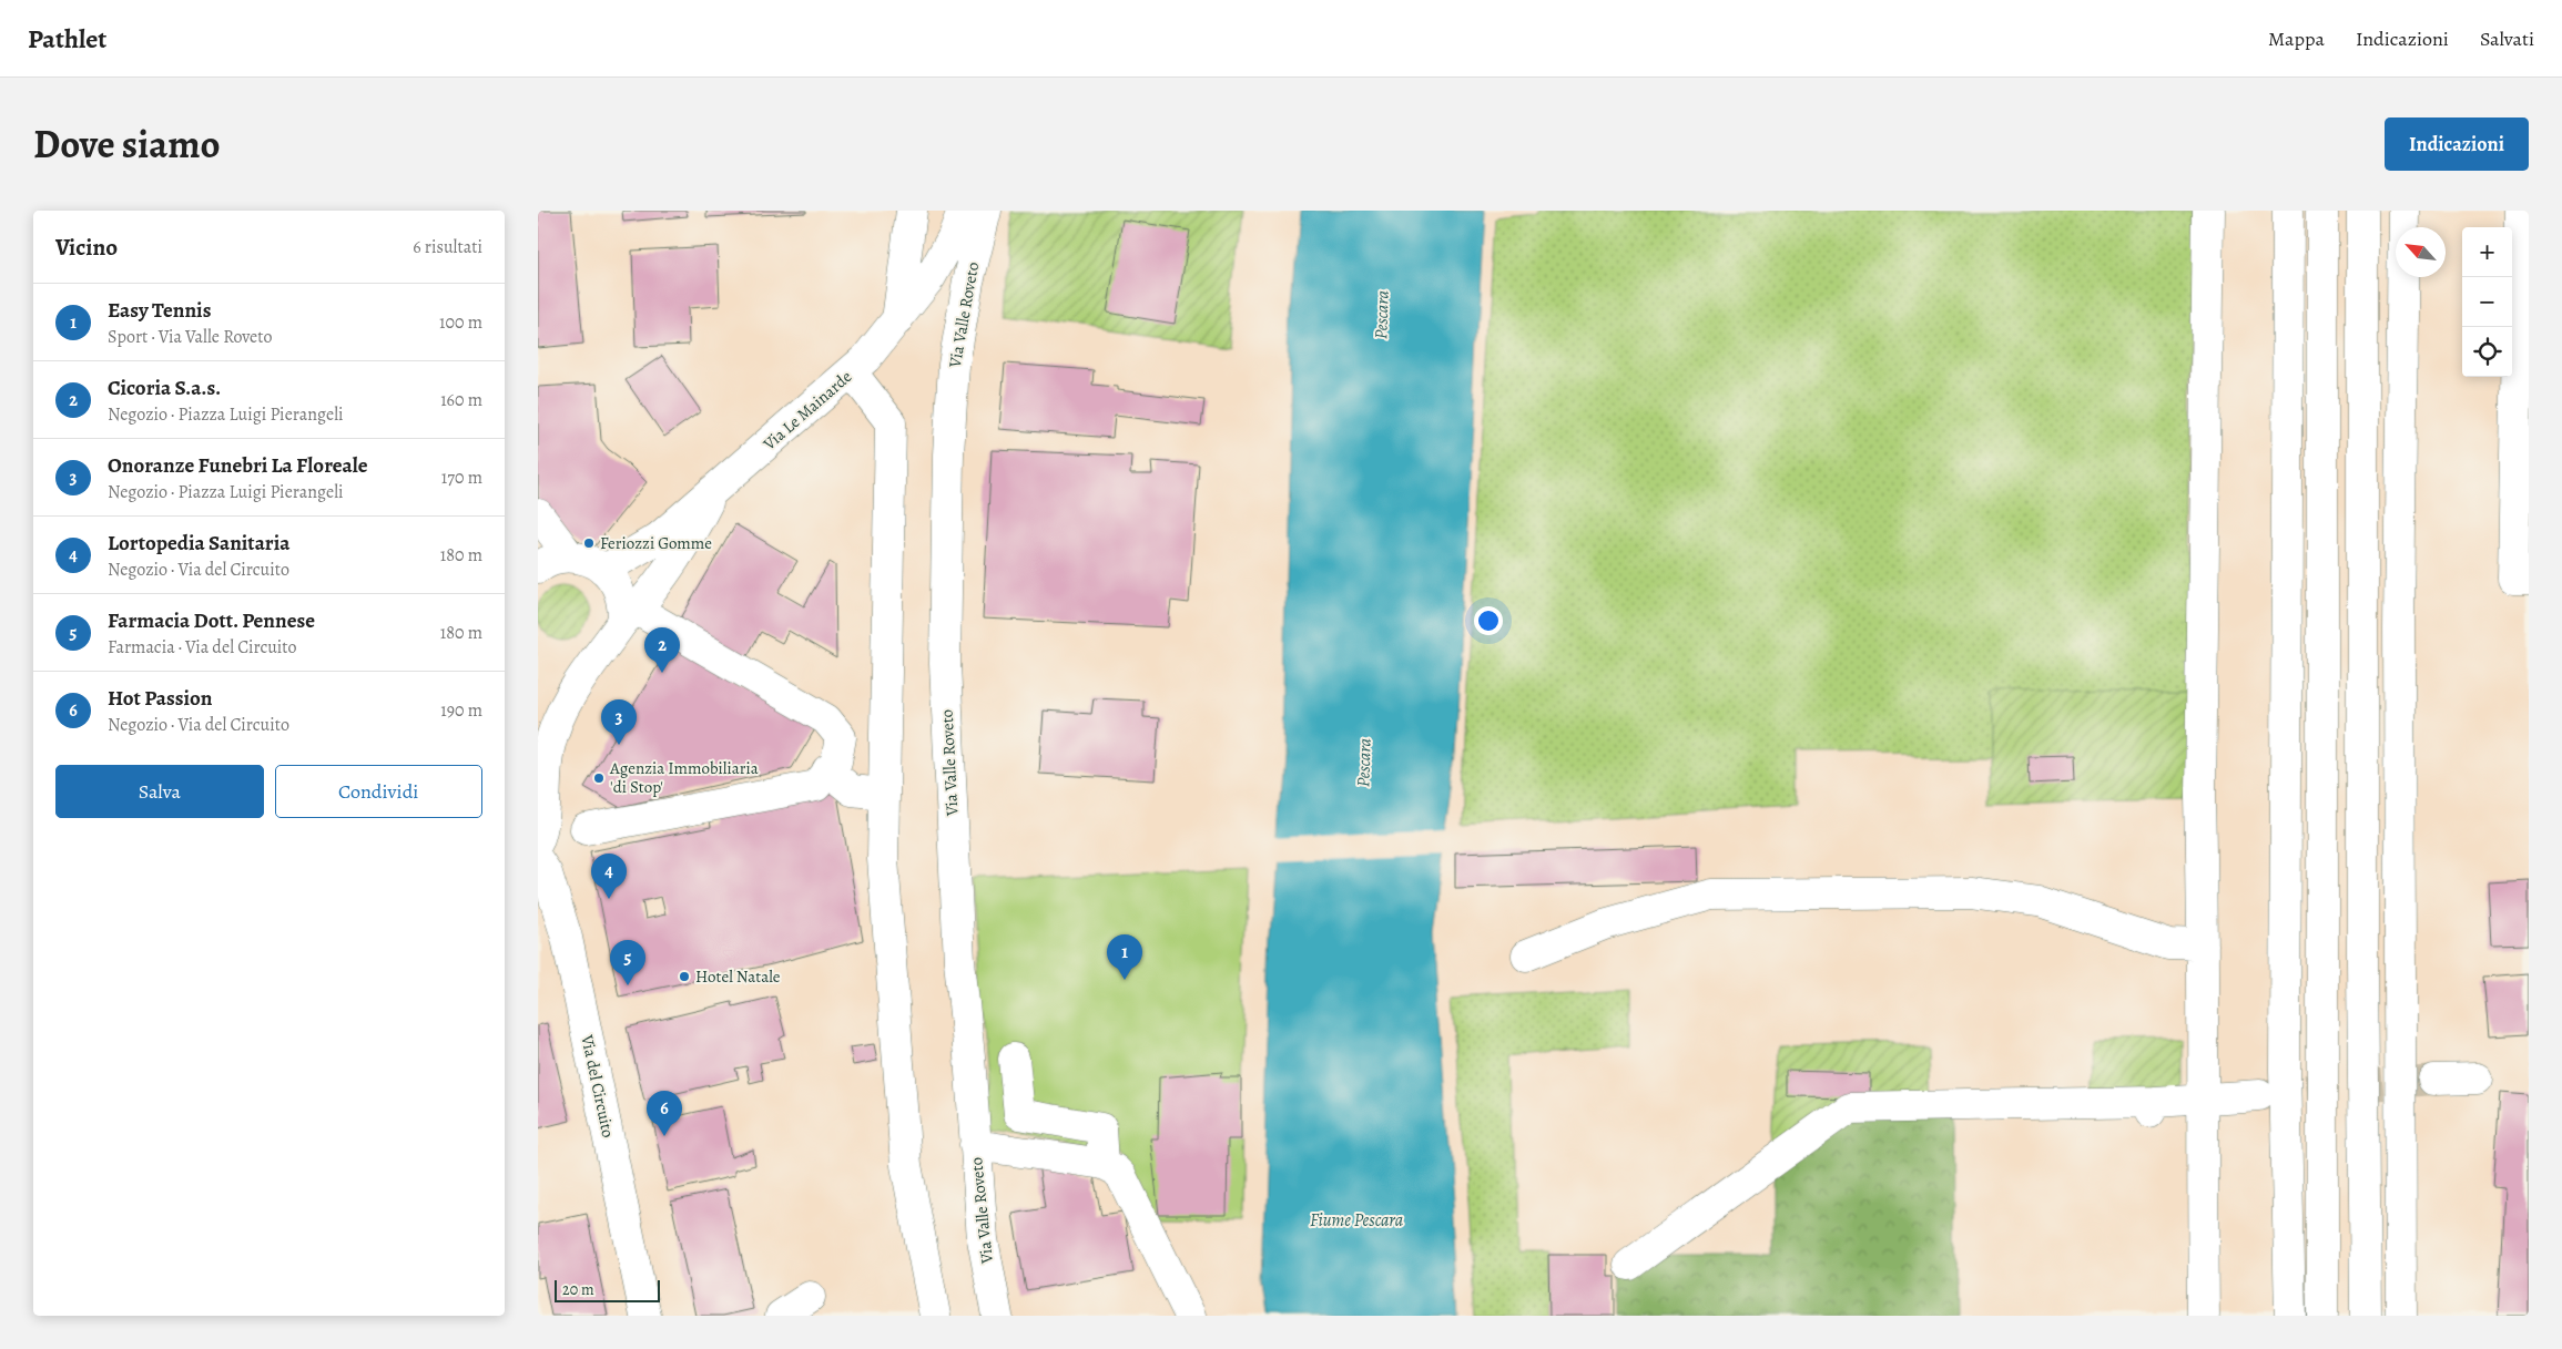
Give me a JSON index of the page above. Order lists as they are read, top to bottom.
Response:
{
  "streets": {
    "main road": ["Via Valle Roveto", "Via Le Mainarde", "Via del Circuito"]
  },
  "crossings": [
    ["Via Valle Roveto", "Via Le Mainarde"]
  ],
  "water": ["Pescara", "Fiume Pescara"],
  "places": ["Feriozzi Gomme", "Agenzia Immobiliaria 'di Stop'", "Hotel Natale"],
  "scale_bar": "20 m",
  "north": "top left",
  "page": {
    "header": "Pathlet",
    "nav": ["Mappa", "Indicazioni", "Salvati"],
    "title": "Dove siamo",
    "buttons": [
      "Indicazioni",
      ["Salva", "Condividi"]
    ],
    "heading": ["Vicino", "6 risultati"],
    "map_buttons": ["+", "−"],
    "list": [
      {
        "mark": "1",
        "name": "Easy Tennis",
        "note": "Sport · Via Valle Roveto",
        "value": "100 m"
      },
      {
        "mark": "2",
        "name": "Cicoria S.a.s.",
        "note": "Negozio · Piazza Luigi Pierangeli",
        "value": "160 m"
      },
      {
        "mark": "3",
        "name": "Onoranze Funebri La Floreale",
        "note": "Negozio · Piazza Luigi Pierangeli",
        "value": "170 m"
      },
      {
        "mark": "4",
        "name": "Lortopedia Sanitaria",
        "note": "Negozio · Via del Circuito",
        "value": "180 m"
      },
      {
        "mark": "5",
        "name": "Farmacia Dott. Pennese",
        "note": "Farmacia · Via del Circuito",
        "value": "180 m"
      },
      {
        "mark": "6",
        "name": "Hot Passion",
        "note": "Negozio · Via del Circuito",
        "value": "190 m"
      }
    ],
    "pins": [
      "2",
      "3",
      "4",
      "1",
      "5",
      "6"
    ],
    "scale": "20 m"
  }
}
